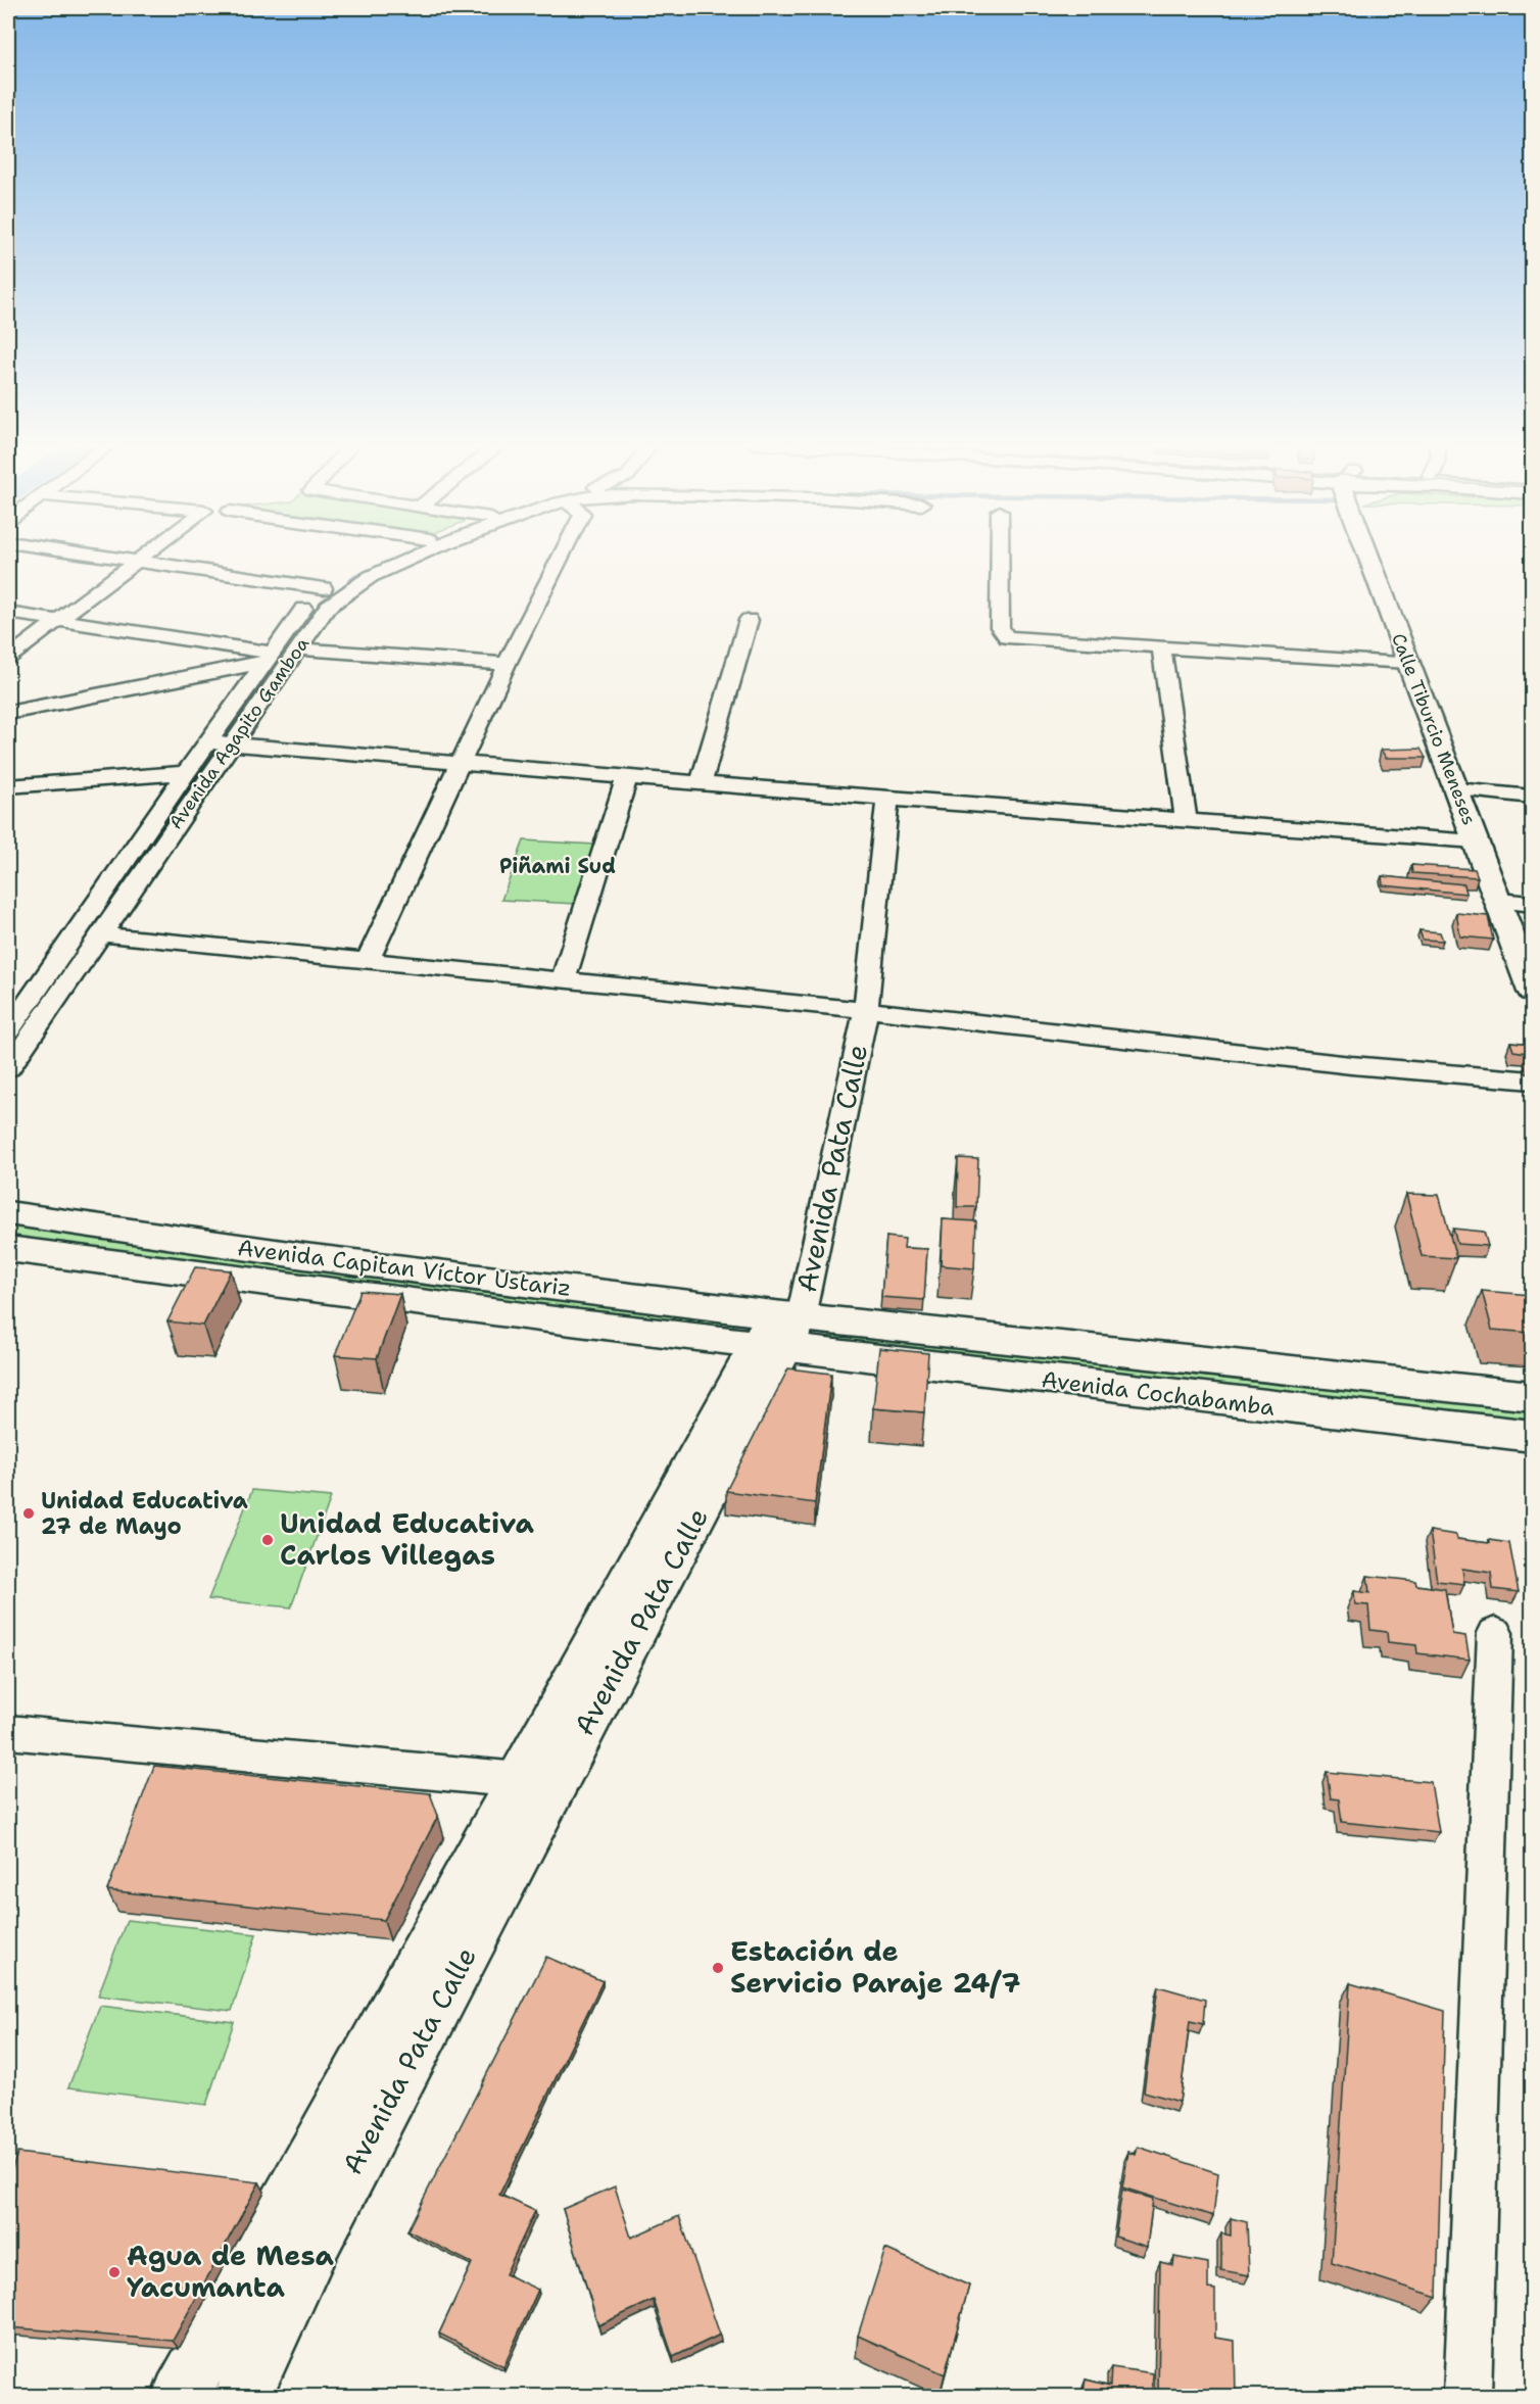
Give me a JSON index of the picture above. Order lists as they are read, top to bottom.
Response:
{
  "streets": {
    "street": [
      "Calle Tiburcio Meneses",
      "Avenida Agapito Gamboa",
      "Avenida Pata Calle",
      "Avenida Capitan Víctor Ustariz",
      "Avenida Cochabamba"
    ]
  },
  "crossings": [
    ["Avenida Pata Calle", "Avenida Capitan Víctor Ustariz"],
    ["Avenida Pata Calle", "Avenida Cochabamba"],
    ["Avenida Capitan Víctor Ustariz", "Avenida Cochabamba"]
  ],
  "districts": ["Piñami Sud"],
  "places": [
    "Unidad Educativa 27 de Mayo",
    "Unidad Educativa Carlos Villegas",
    "Estación de Servicio Paraje 24/7",
    "Agua de Mesa Yacumanta"
  ]
}
